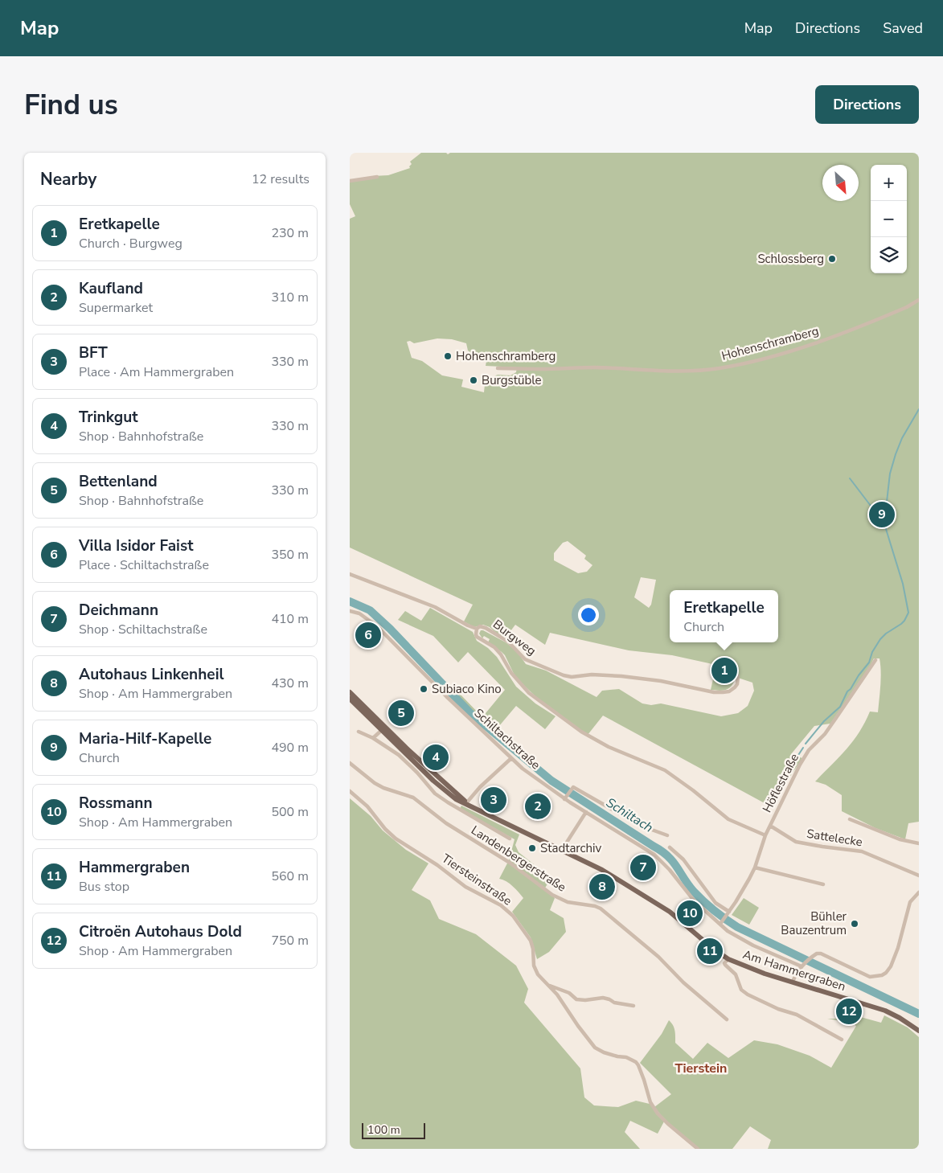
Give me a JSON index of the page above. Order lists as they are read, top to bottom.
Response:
{
  "streets": {
    "main road": ["Am Hammergraben"],
    "street": [
      "Hohenschramberg",
      "Burgweg",
      "Schiltachstraße",
      "Höflestraße",
      "Sattelecke",
      "Landenbergerstraße",
      "Tiersteinstraße"
    ]
  },
  "crossings": [
    ["Schiltachstraße", "Höflestraße"],
    ["Höflestraße", "Sattelecke"]
  ],
  "districts": ["Tierstein"],
  "water": ["Schiltach"],
  "places": [
    "Schlossberg",
    "Hohenschramberg",
    "Burgstüble",
    "Subiaco Kino",
    "Stadtarchiv",
    "Bühler Bauzentrum"
  ],
  "scale_bar": "100 m",
  "north": "bottom right",
  "page": {
    "header": "Map",
    "nav": ["Map", "Directions", "Saved"],
    "buttons": "Directions",
    "title": "Find us",
    "heading": ["Nearby", "12 results"],
    "map_buttons": ["+", "−"],
    "list": [
      {
        "mark": "1",
        "name": "Eretkapelle",
        "note": "Church · Burgweg",
        "value": "230 m"
      },
      {
        "mark": "2",
        "name": "Kaufland",
        "note": "Supermarket",
        "value": "310 m"
      },
      {
        "mark": "3",
        "name": "BFT",
        "note": "Place · Am Hammergraben",
        "value": "330 m"
      },
      {
        "mark": "4",
        "name": "Trinkgut",
        "note": "Shop · Bahnhofstraße",
        "value": "330 m"
      },
      {
        "mark": "5",
        "name": "Bettenland",
        "note": "Shop · Bahnhofstraße",
        "value": "330 m"
      },
      {
        "mark": "6",
        "name": "Villa Isidor Faist",
        "note": "Place · Schiltachstraße",
        "value": "350 m"
      },
      {
        "mark": "7",
        "name": "Deichmann",
        "note": "Shop · Schiltachstraße",
        "value": "410 m"
      },
      {
        "mark": "8",
        "name": "Autohaus Linkenheil",
        "note": "Shop · Am Hammergraben",
        "value": "430 m"
      },
      {
        "mark": "9",
        "name": "Maria-Hilf-Kapelle",
        "note": "Church",
        "value": "490 m"
      },
      {
        "mark": "10",
        "name": "Rossmann",
        "note": "Shop · Am Hammergraben",
        "value": "500 m"
      },
      {
        "mark": "11",
        "name": "Hammergraben",
        "note": "Bus stop",
        "value": "560 m"
      },
      {
        "mark": "12",
        "name": "Citroën Autohaus Dold",
        "note": "Shop · Am Hammergraben",
        "value": "750 m"
      }
    ],
    "pins": [
      "9",
      "6",
      "1",
      "5",
      "4",
      "3",
      "2",
      "7",
      "8",
      "10",
      "11",
      "12"
    ],
    "popup": ["Eretkapelle", "Church"],
    "scale": "100 m"
  }
}
